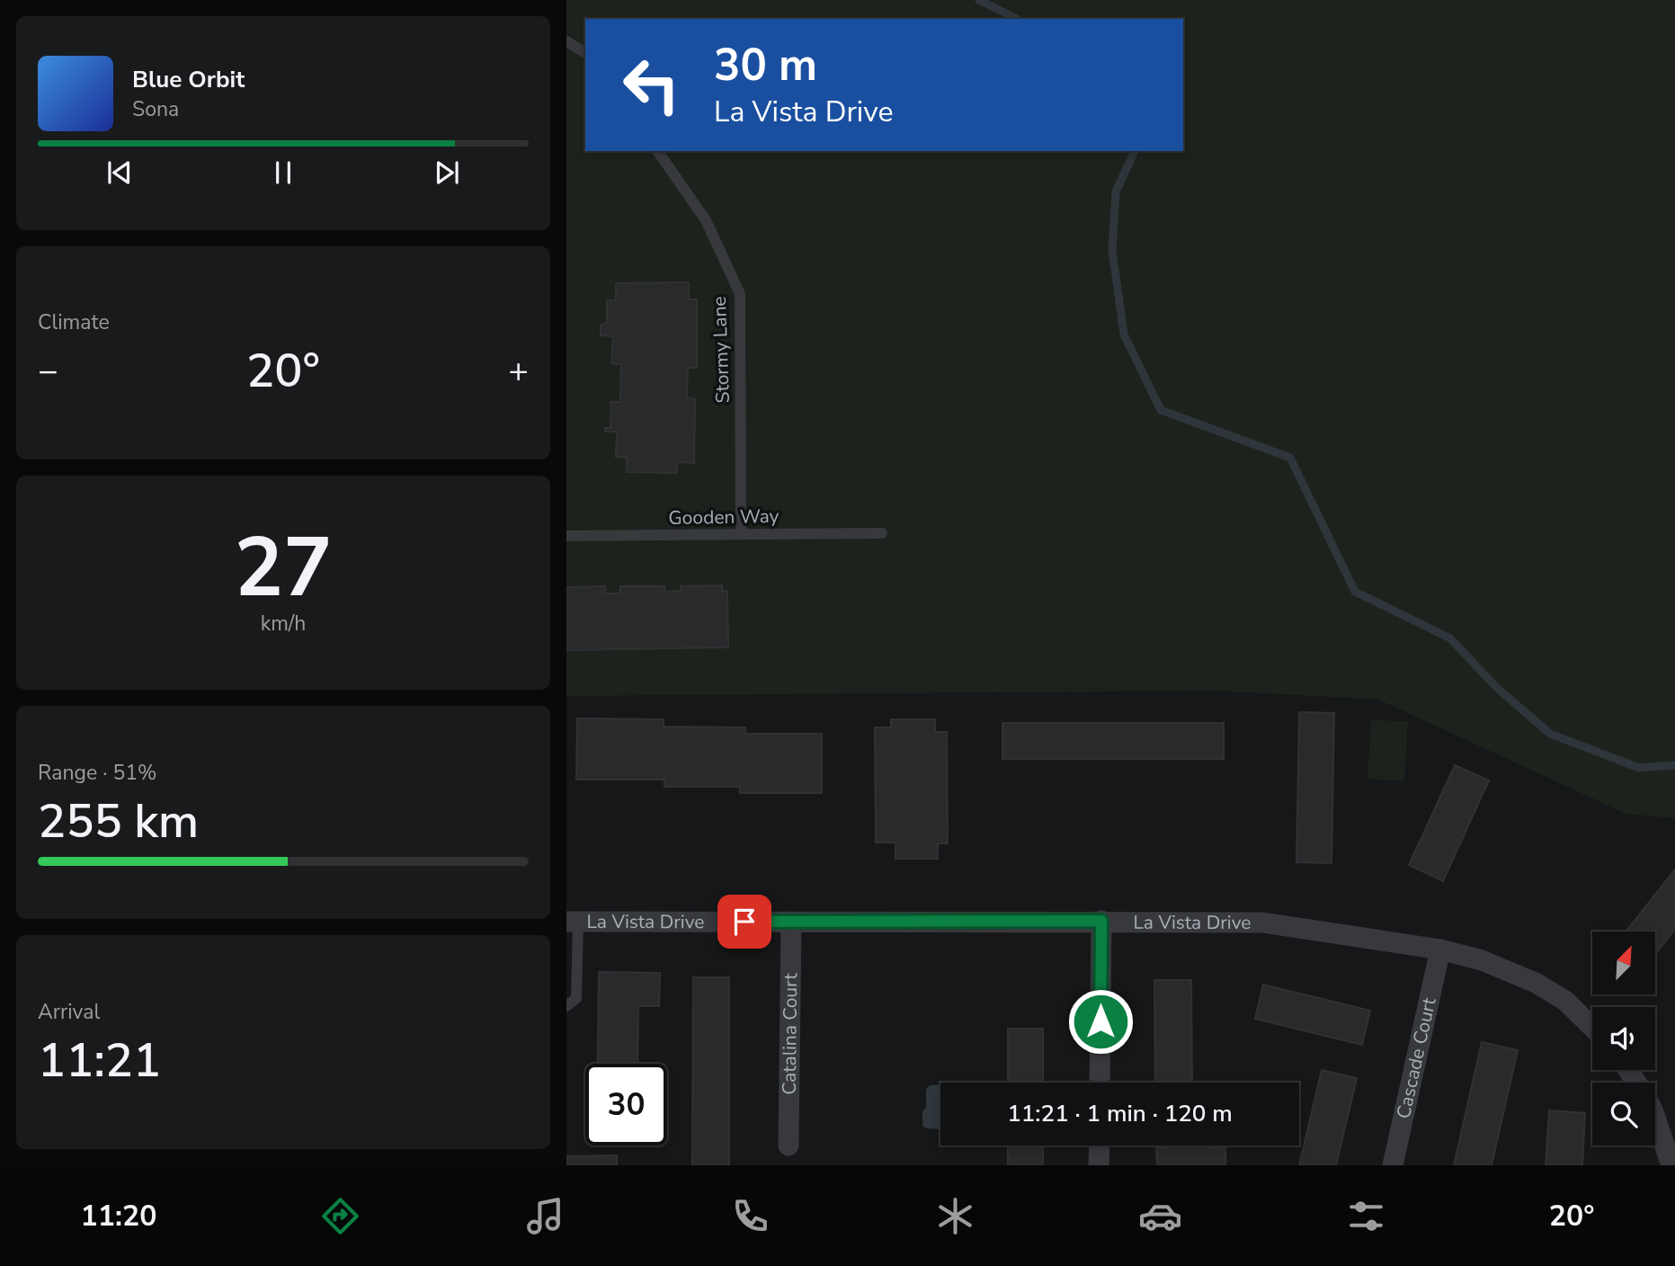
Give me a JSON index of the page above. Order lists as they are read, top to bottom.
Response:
{
  "streets": {
    "street": ["La Vista Drive", "Catalina Court", "Cascade Court"],
    "lane": ["Stormy Lane", "Gooden Way"]
  },
  "crossings": [
    ["Stormy Lane", "Gooden Way"],
    ["La Vista Drive", "Catalina Court"],
    ["La Vista Drive", "Cascade Court"]
  ],
  "north": "top right",
  "page": {
    "turn": ["30 m", "La Vista Drive"],
    "song": ["Blue Orbit", "Sona"],
    "tile": [
      "Climate",
      ["27", "km/h"],
      ["Range · 51%", "255 km"],
      ["Arrival", "11:21"]
    ],
    "heat": ["−", "20°", "+"],
    "limit": "30",
    "trip": "11:21 · 1 min · 120 m",
    "tabs": ["11:20", "20°"]
  }
}
